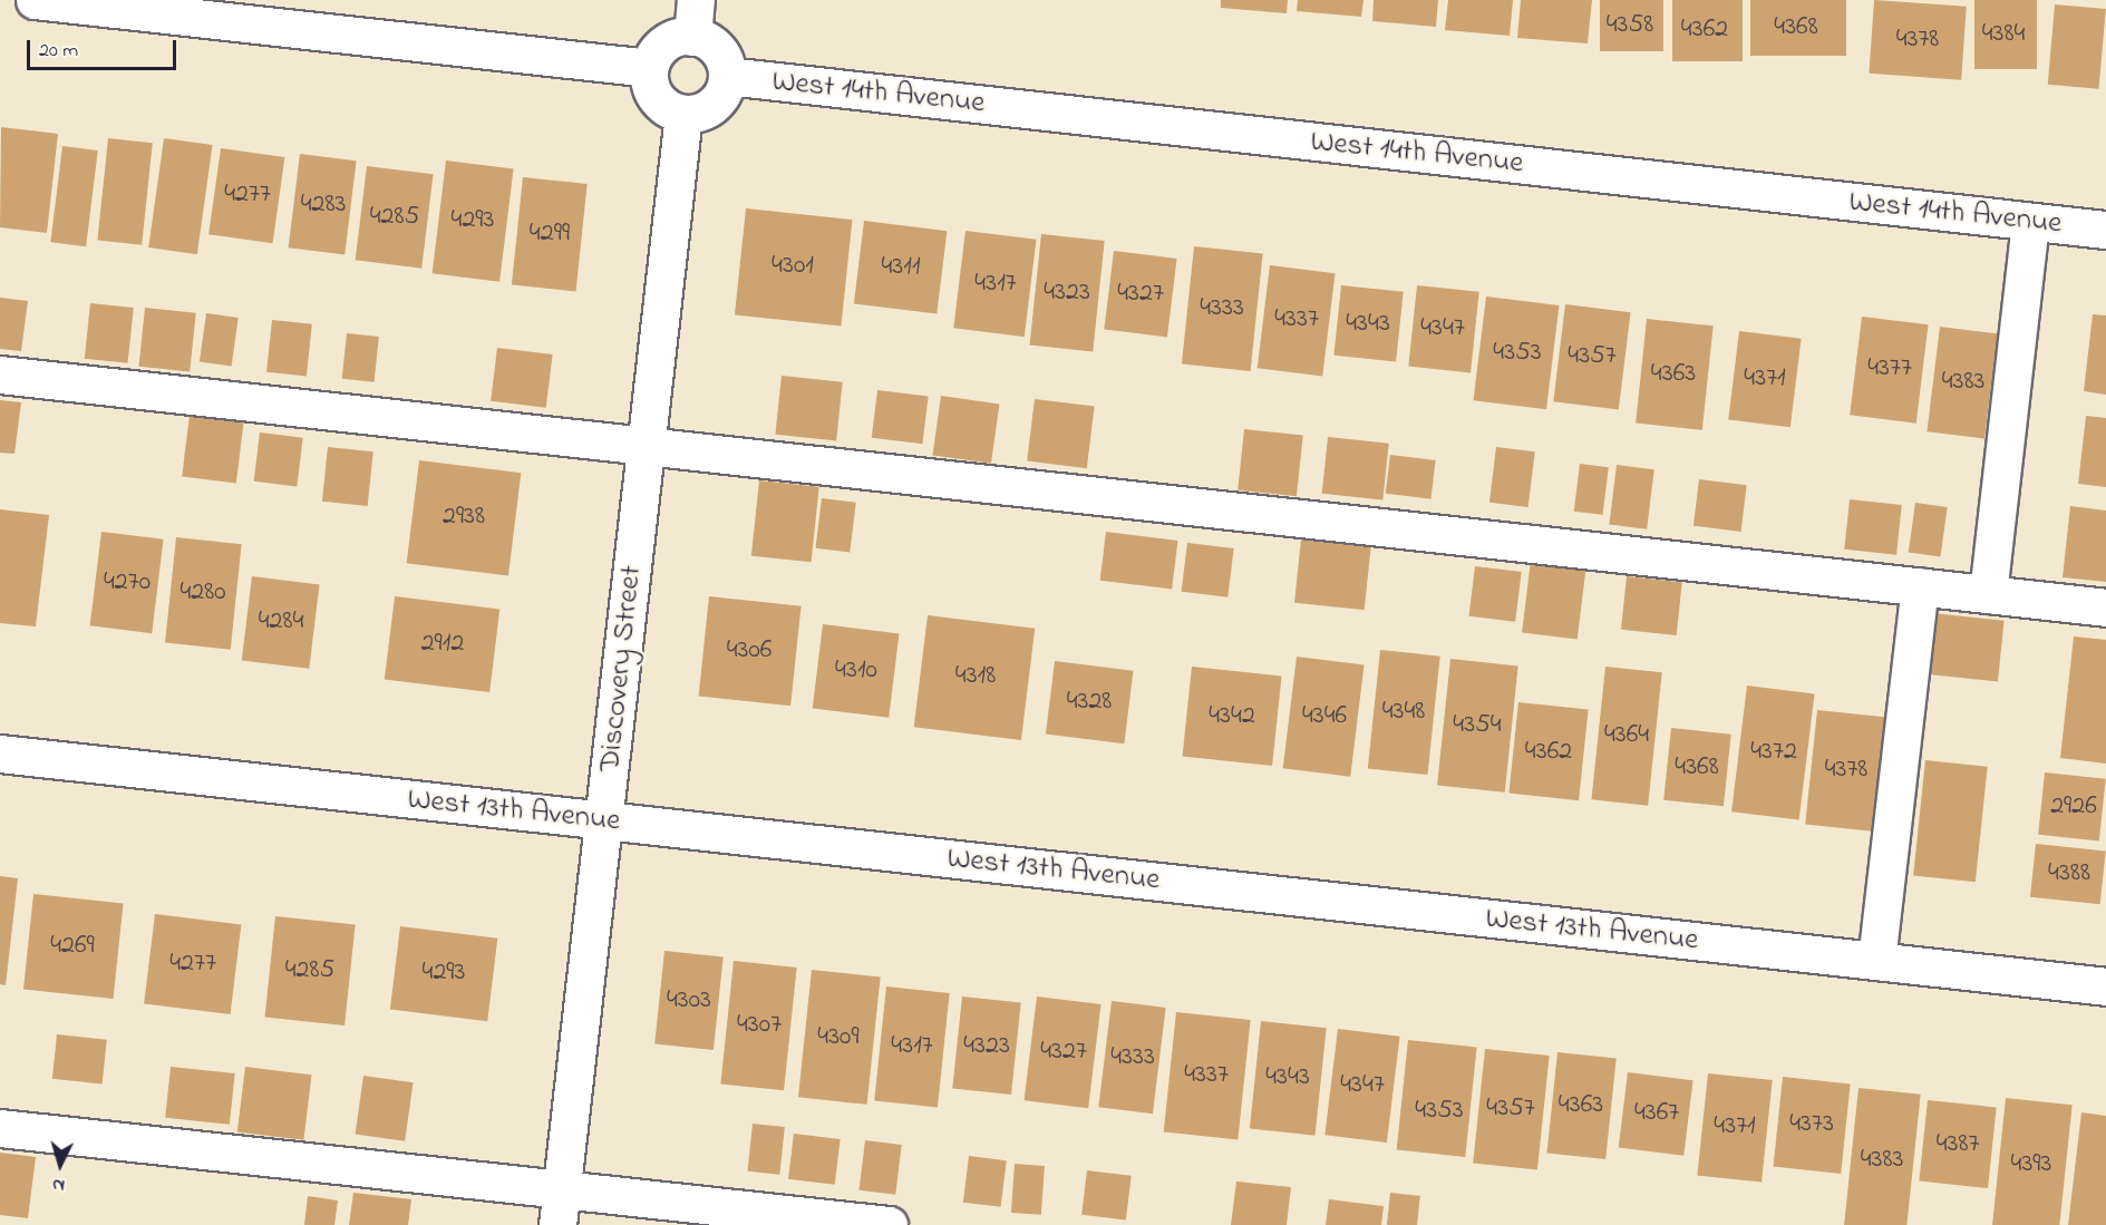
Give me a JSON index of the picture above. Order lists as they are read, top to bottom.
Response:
{
  "streets": {
    "street": ["West 14th Avenue", "Discovery Street", "West 13th Avenue"]
  },
  "crossings": [
    ["West 14th Avenue", "Discovery Street"],
    ["Discovery Street", "West 13th Avenue"]
  ],
  "house_numbers": [
    "4358",
    "4368",
    "4362",
    "4384",
    "4378",
    "4277",
    "4283",
    "4285",
    "4293",
    "4299",
    "4301",
    "4311",
    "4317",
    "4323",
    "4327",
    "4333",
    "4337",
    "4343",
    "4347",
    "4353",
    "4357",
    "4377",
    "4363",
    "4371",
    "4383",
    "2938",
    "4270",
    "4280",
    "4284",
    "2912",
    "4306",
    "4310",
    "4318",
    "4328",
    "4348",
    "4342",
    "4346",
    "4354",
    "4364",
    "4362",
    "4372",
    "4368",
    "4378",
    "2926",
    "4388",
    "4269",
    "4277",
    "4285",
    "4293",
    "4303",
    "4307",
    "4309",
    "4317",
    "4323",
    "4327",
    "4333",
    "4337",
    "4343",
    "4347",
    "4363",
    "4357",
    "4353",
    "4367",
    "4373",
    "4371",
    "4387",
    "4383",
    "4393"
  ],
  "scale_bar": "20 m",
  "north": "bottom"
}
